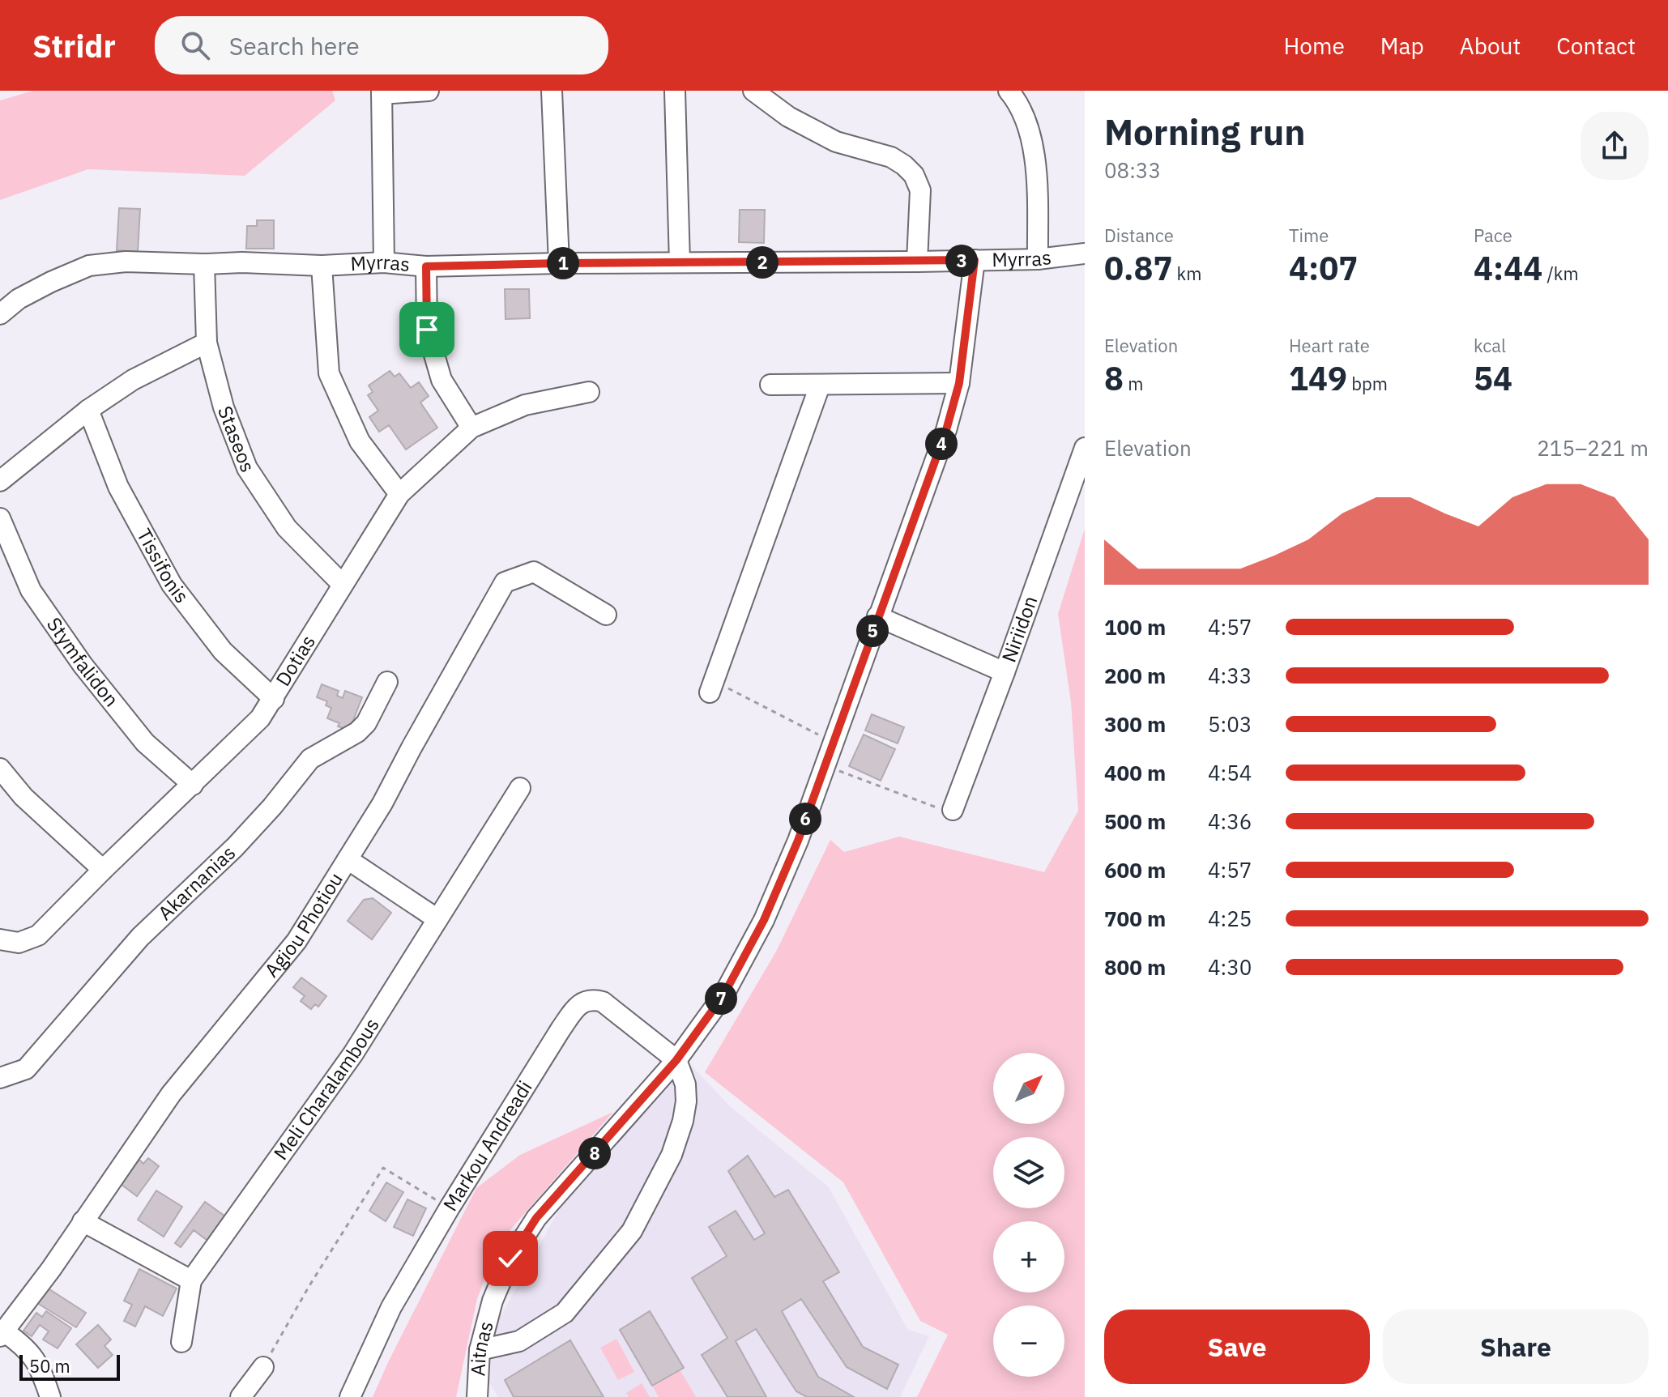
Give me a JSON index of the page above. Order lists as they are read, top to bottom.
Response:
{
  "streets": {
    "street": [
      "Myrras",
      "Staseos",
      "Tissifonis",
      "Niriidon",
      "Stymfalidon",
      "Dotias",
      "Akarnanias",
      "Agiou Photiou",
      "Meli Charalambous",
      "Markou Andreadi",
      "Aitnas"
    ]
  },
  "crossings": [
    ["Myrras", "Staseos"],
    ["Myrras", "Aitnas"],
    ["Staseos", "Dotias"],
    ["Tissifonis", "Dotias"],
    ["Stymfalidon", "Dotias"],
    ["Markou Andreadi", "Aitnas"]
  ],
  "scale_bar": "50 m",
  "north": "top right",
  "page": {
    "header": "Stridr",
    "search": "Search here",
    "nav": [
      "Home",
      "Map",
      "About",
      "Contact"
    ],
    "heading": ["Morning run", "08:33"],
    "stats": [
      ["Distance", "0.87 km"],
      ["Time", "4:07"],
      ["Pace", "4:44 /km"],
      ["Elevation", "8 m"],
      ["Heart rate", "149 bpm"],
      ["kcal", "54"]
    ],
    "pins": [
      "3",
      "2",
      "1",
      "4",
      "5",
      "6",
      "7",
      "8"
    ],
    "chart": ["Elevation", "215–221 m"],
    "list": [
      {
        "name": "100 m",
        "note": "4:57"
      },
      {
        "name": "200 m",
        "note": "4:33"
      },
      {
        "name": "300 m",
        "note": "5:03"
      },
      {
        "name": "400 m",
        "note": "4:54"
      },
      {
        "name": "500 m",
        "note": "4:36"
      },
      {
        "name": "600 m",
        "note": "4:57"
      },
      {
        "name": "700 m",
        "note": "4:25"
      },
      {
        "name": "800 m",
        "note": "4:30"
      }
    ],
    "map_buttons": ["+", "−"],
    "buttons": ["Save", "Share"],
    "scale": "50 m"
  }
}
